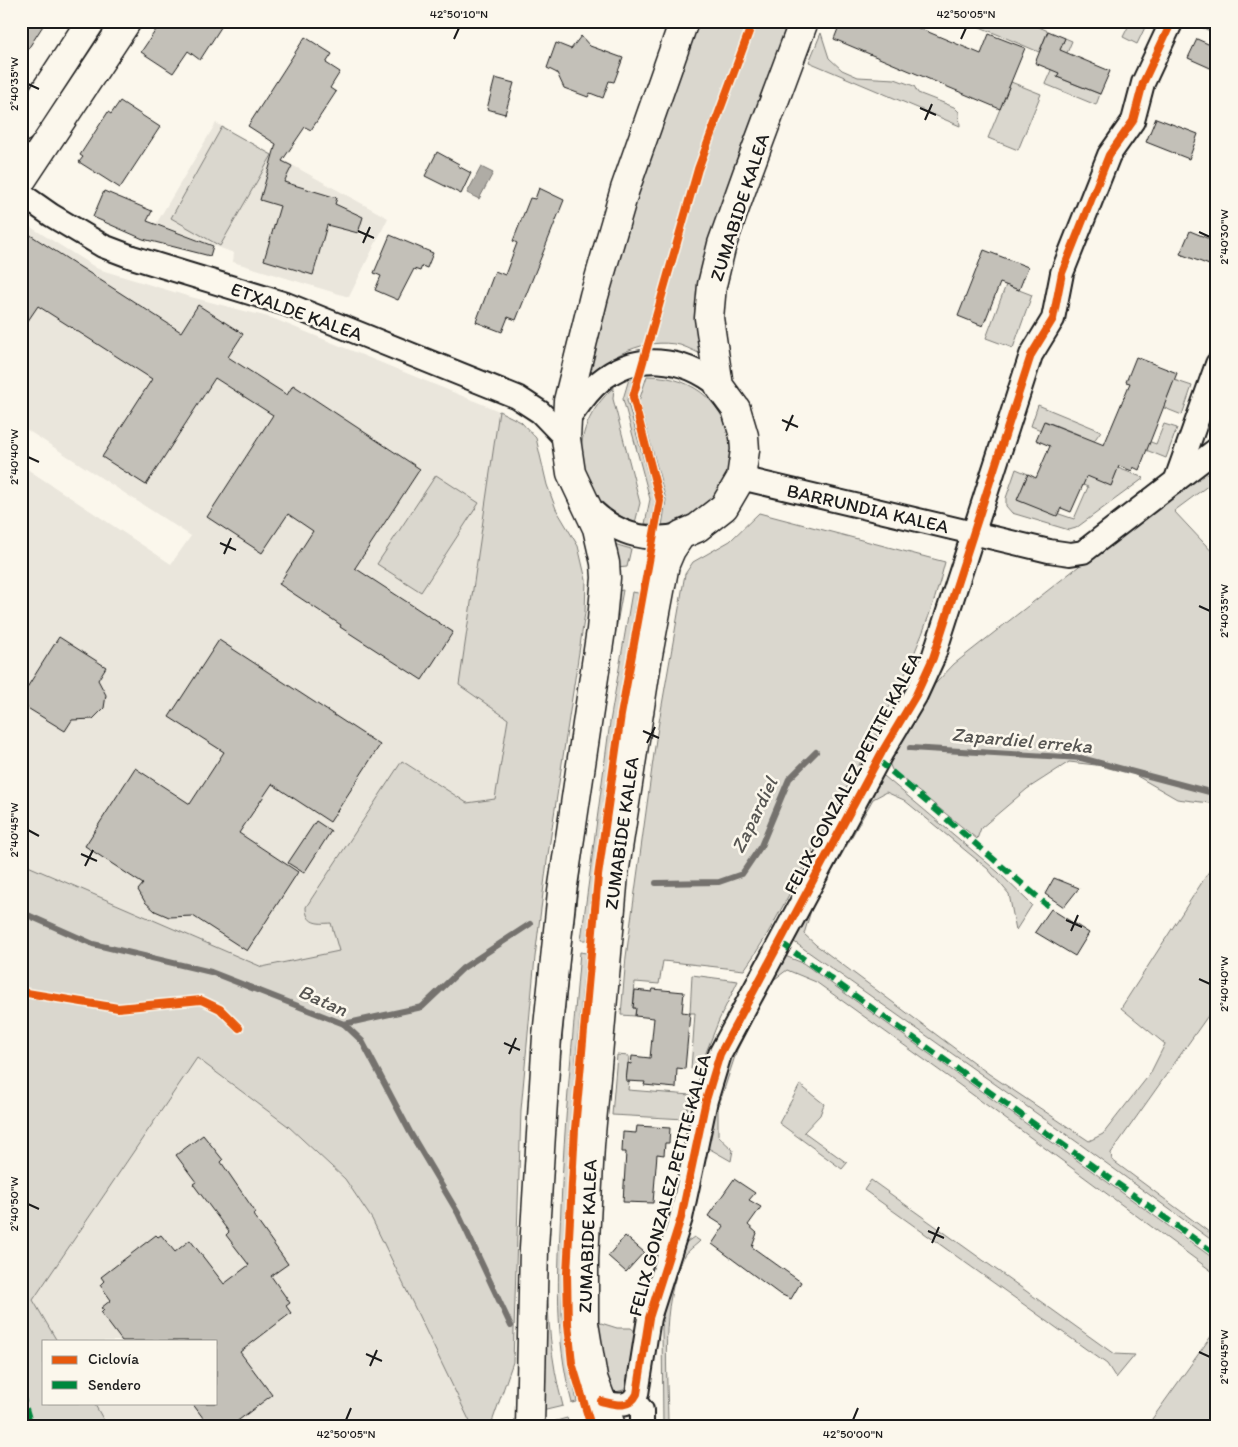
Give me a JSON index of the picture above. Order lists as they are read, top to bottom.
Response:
{
  "streets": {
    "main road": ["ZUMABIDE KALEA"],
    "street": ["ETXALDE KALEA", "BARRUNDIA KALEA", "FELIX GONZALEZ PETITE KALEA"]
  },
  "crossings": [
    ["ZUMABIDE KALEA", "ETXALDE KALEA"],
    ["ZUMABIDE KALEA", "BARRUNDIA KALEA"],
    ["ETXALDE KALEA", "BARRUNDIA KALEA"],
    ["BARRUNDIA KALEA", "FELIX GONZALEZ PETITE KALEA"]
  ],
  "water": ["Zapardiel erreka", "Zapardiel", "Batan"],
  "legend": ["Ciclovía", "Sendero"],
  "coordinates": [
    "42°50'10\"N",
    "42°50'05\"N",
    "2°40'35\"W",
    "2°40'30\"W",
    "2°40'40\"W",
    "2°40'45\"W",
    "2°40'50\"W",
    "42°50'00\"N"
  ]
}
